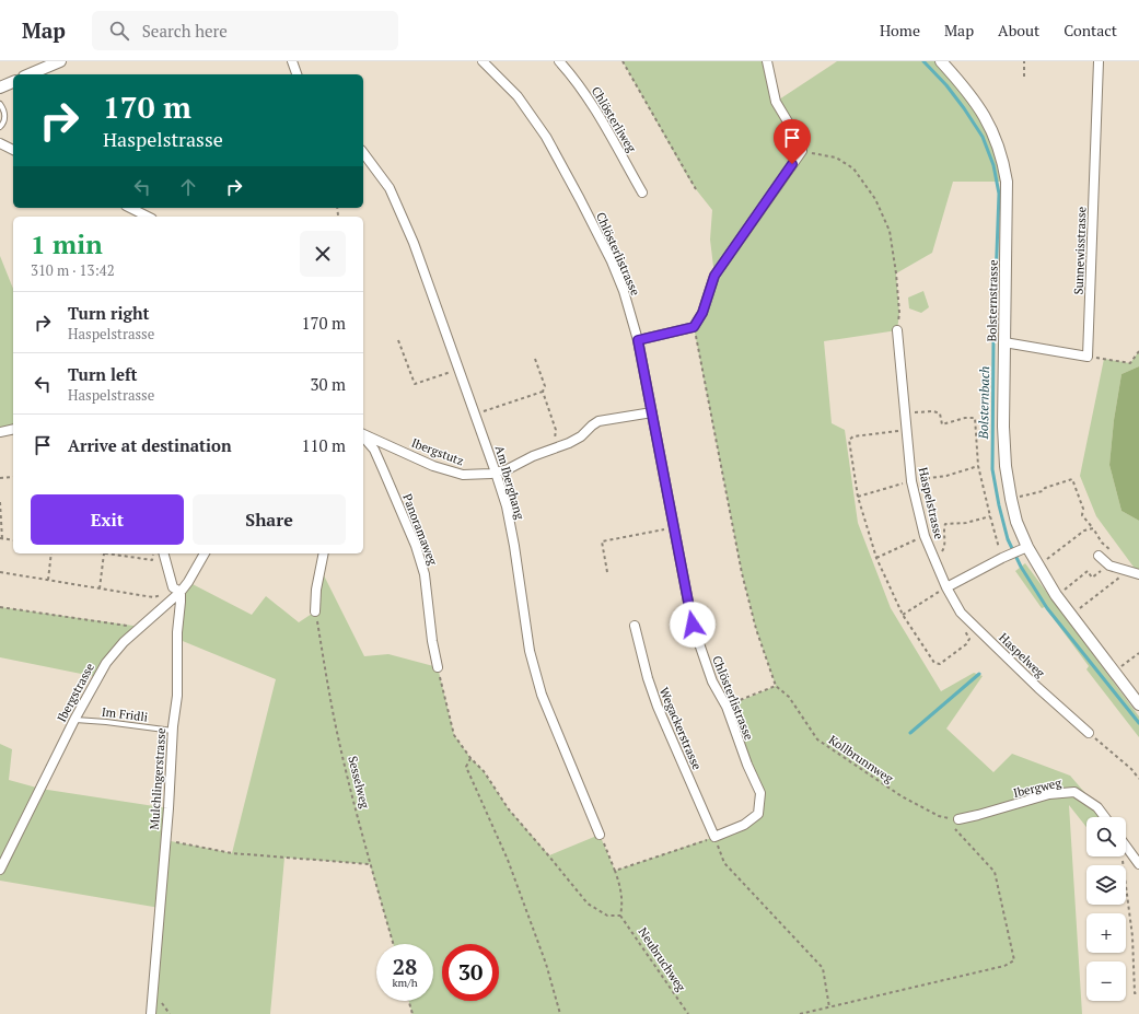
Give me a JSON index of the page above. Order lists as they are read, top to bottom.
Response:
{
  "streets": {
    "street": [
      "Chlösterliweg",
      "Sunnewisstrasse",
      "Chlösterlistrasse",
      "Bolsternstrasse",
      "Ibergstutz",
      "Am Iberghang",
      "Haspelstrasse",
      "Panoramaweg",
      "Haspelweg",
      "Ibergstrasse",
      "Wegackerstrasse",
      "Mulchlingerstrasse",
      "Ibergweg"
    ],
    "lane": ["Im Fridli"],
    "path": ["Kollbrunnweg", "Sesselweg", "Neubruchweg"]
  },
  "crossings": [
    ["Chlösterlistrasse", "Ibergstutz"],
    ["Chlösterlistrasse", "Wegackerstrasse"],
    ["Ibergstutz", "Am Iberghang"],
    ["Haspelstrasse", "Haspelweg"],
    ["Ibergstrasse", "Im Fridli"],
    ["Ibergstrasse", "Mulchlingerstrasse"],
    ["Im Fridli", "Mulchlingerstrasse"],
    ["Kollbrunnweg", "Ibergweg"]
  ],
  "water": ["Bolsternbach"],
  "page": {
    "header": "Map",
    "search": "Search here",
    "nav": [
      "Home",
      "Map",
      "About",
      "Contact"
    ],
    "turn": ["170 m", "Haspelstrasse"],
    "heading": ["1 min", "310 m · 13:42"],
    "list": [
      {
        "name": "Turn right",
        "note": "Haspelstrasse",
        "value": "170 m"
      },
      {
        "name": "Turn left",
        "note": "Haspelstrasse",
        "value": "30 m"
      },
      {
        "name": "Arrive at destination",
        "value": "110 m"
      }
    ],
    "buttons": ["Exit", "Share"],
    "map_buttons": ["+", "−"],
    "speed": "28 km/h",
    "limit": "30"
  }
}
